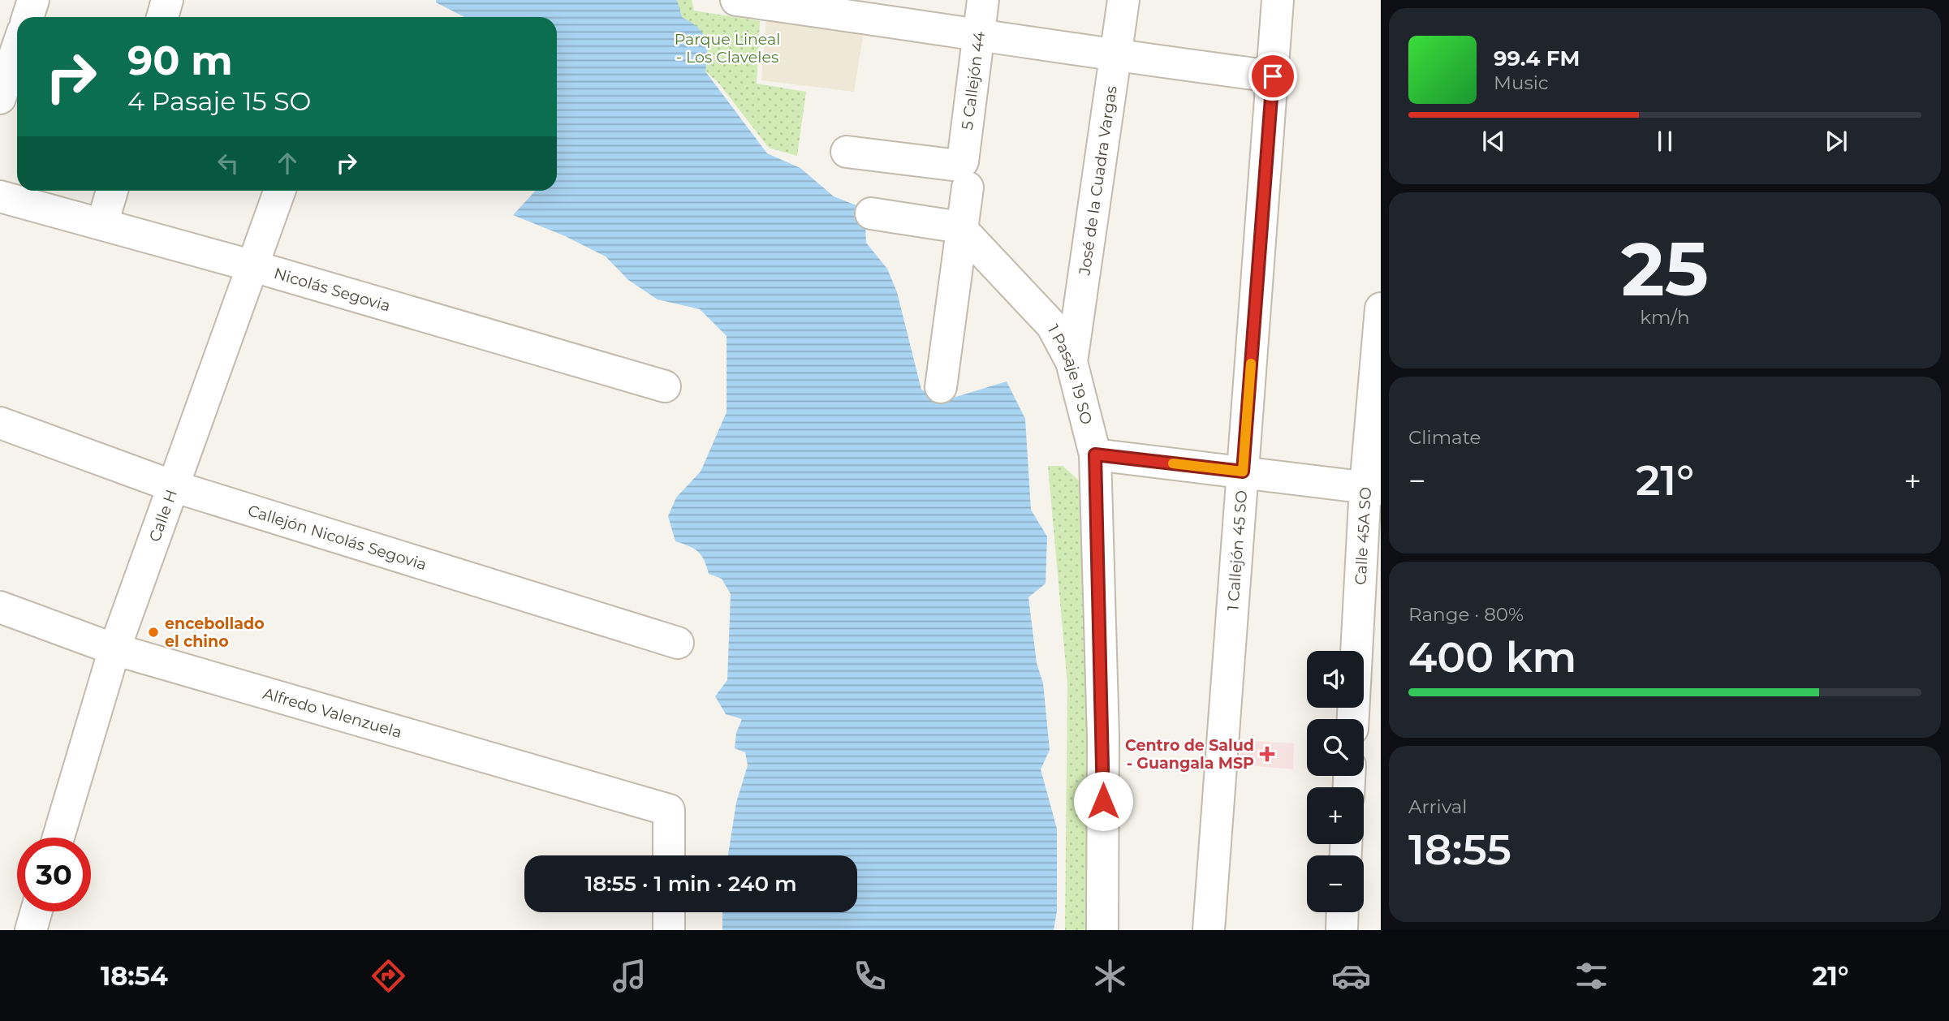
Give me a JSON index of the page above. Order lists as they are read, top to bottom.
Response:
{
  "streets": {
    "street": [
      "5 Callejón 44",
      "José de la Cuadra Vargas",
      "Nicolás Segovia",
      "1 Pasaje 19 SO",
      "Calle H",
      "Calle 45A SO",
      "Callejón Nicolás Segovia",
      "1 Callejón 45 SO",
      "Alfredo Valenzuela"
    ]
  },
  "crossings": [
    ["5 Callejón 44", "1 Pasaje 19 SO"],
    ["José de la Cuadra Vargas", "1 Pasaje 19 SO"],
    ["Nicolás Segovia", "Calle H"],
    ["Calle H", "Callejón Nicolás Segovia"],
    ["Calle H", "Alfredo Valenzuela"]
  ],
  "parks": ["Parque Lineal - Los Claveles"],
  "places": {
    "other": ["encebollado el chino"],
    "health": ["Centro de Salud - Guangala MSP"]
  },
  "page": {
    "turn": ["90 m", "4 Pasaje 15 SO"],
    "song": ["99.4 FM", "Music"],
    "tile": [
      ["25", "km/h"],
      "Climate",
      ["Range · 80%", "400 km"],
      ["Arrival", "18:55"]
    ],
    "heat": ["−", "21°", "+"],
    "map_buttons": ["+", "−"],
    "limit": "30",
    "trip": "18:55 · 1 min · 240 m",
    "tabs": ["18:54", "21°"]
  }
}
